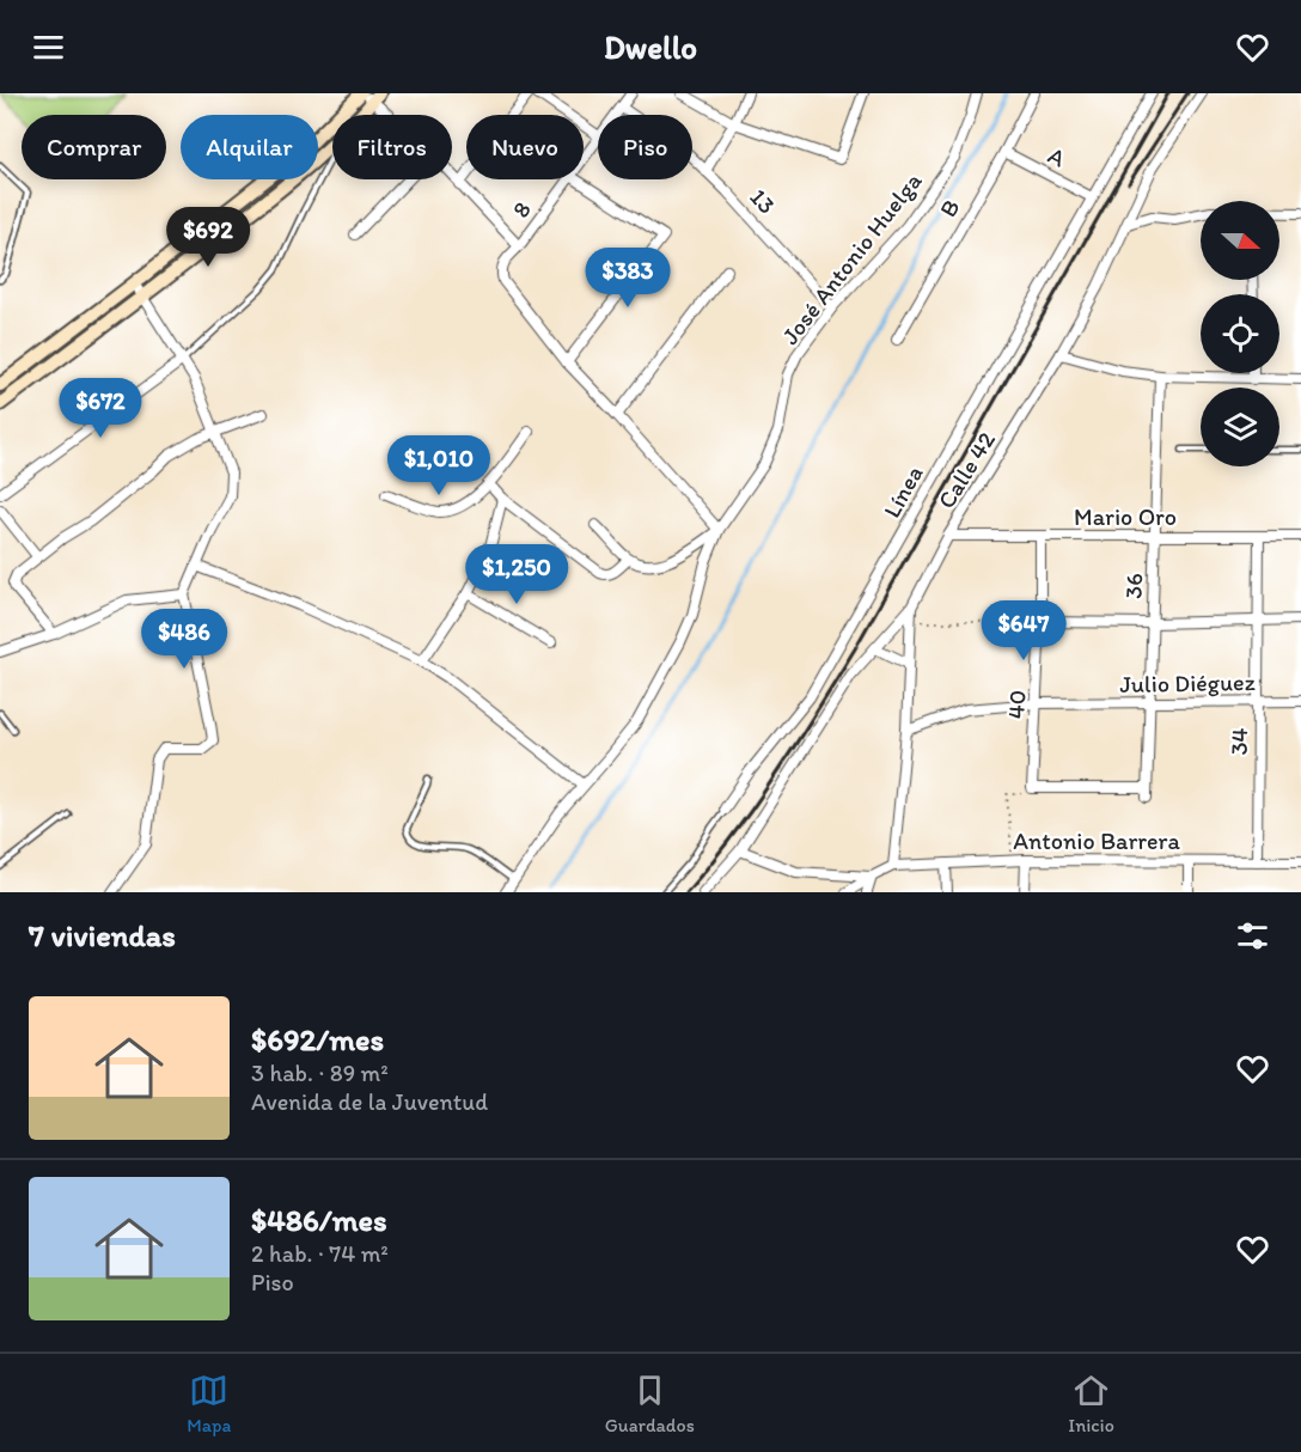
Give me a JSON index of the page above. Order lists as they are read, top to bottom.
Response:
{
  "streets": {
    "street": [
      "A",
      "13",
      "B",
      "8",
      "José Antonio Huelga",
      "Calle 42",
      "Línea",
      "Mario Oro",
      "36",
      "Julio Diéguez",
      "40",
      "34",
      "Antonio Barrera"
    ]
  },
  "crossings": [
    ["A", "B"],
    ["A", "Línea"],
    ["13", "8"],
    ["13", "José Antonio Huelga"],
    ["Calle 42", "Mario Oro"],
    ["Calle 42", "Julio Diéguez"],
    ["Calle 42", "Antonio Barrera"],
    ["Mario Oro", "36"],
    ["Mario Oro", "40"],
    ["Mario Oro", "34"],
    ["36", "Julio Diéguez"],
    ["36", "40"],
    ["Julio Diéguez", "40"],
    ["Julio Diéguez", "34"],
    ["34", "Antonio Barrera"]
  ],
  "north": "right",
  "page": {
    "header": "Dwello",
    "chip": [
      "Comprar",
      "Alquilar",
      "Filtros",
      "Nuevo",
      "Piso"
    ],
    "price": [
      "$692",
      "$383",
      "$672",
      "$1,010",
      "$1,250",
      "$647",
      "$486"
    ],
    "heading": "7 viviendas",
    "list": [
      {
        "name": "$692/mes",
        "note": "3 hab. · 89 m² · Avenida de la Juventud"
      },
      {
        "name": "$486/mes",
        "note": "2 hab. · 74 m² · Piso"
      }
    ],
    "tabs": ["Mapa", "Guardados", "Inicio"]
  }
}
